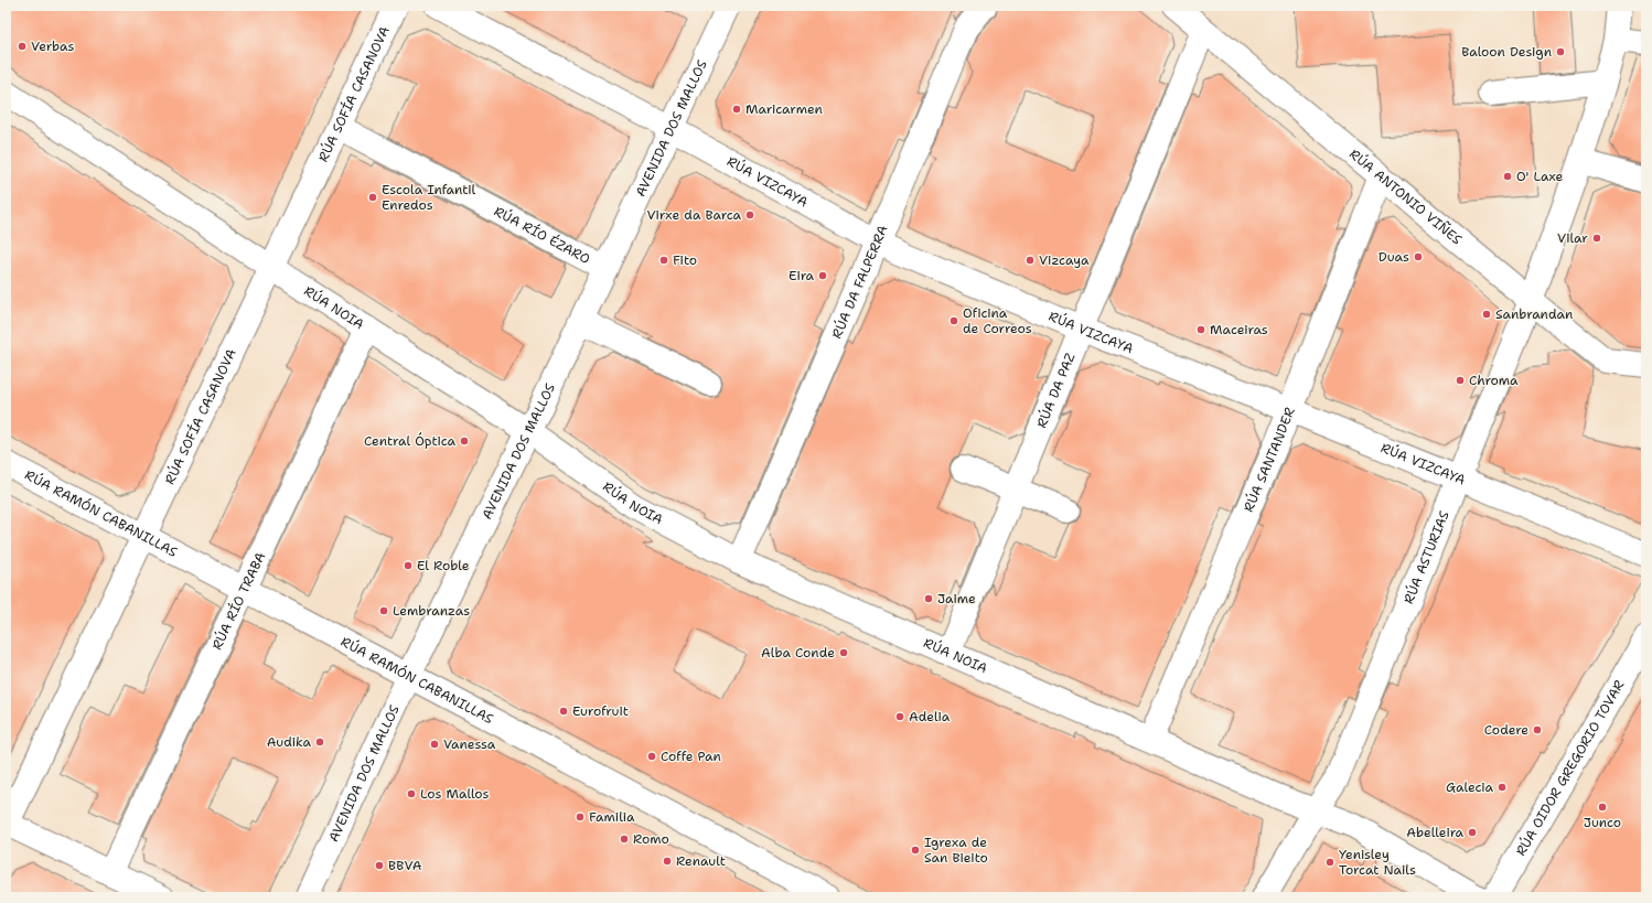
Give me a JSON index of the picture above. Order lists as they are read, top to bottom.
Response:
{
  "streets": {
    "street": [
      "RÚA SOFÍA CASANOVA",
      "AVENIDA DOS MALLOS",
      "RÚA VIZCAYA",
      "RÚA ANTONIO VIÑES",
      "RÚA RÍO ÉZARO",
      "RÚA DA FALPERRA",
      "RÚA NOIA",
      "RÚA DA PAZ",
      "RÚA SANTANDER",
      "RÚA RAMÓN CABANILLAS",
      "RÚA ASTURIAS",
      "RÚA RÍO TRABA",
      "RÚA OIDOR GREGORIO TOVAR"
    ]
  },
  "crossings": [
    ["RÚA SOFÍA CASANOVA", "RÚA RÍO ÉZARO"],
    ["RÚA SOFÍA CASANOVA", "RÚA NOIA"],
    ["RÚA SOFÍA CASANOVA", "RÚA RAMÓN CABANILLAS"],
    ["AVENIDA DOS MALLOS", "RÚA VIZCAYA"],
    ["AVENIDA DOS MALLOS", "RÚA RÍO ÉZARO"],
    ["AVENIDA DOS MALLOS", "RÚA NOIA"],
    ["AVENIDA DOS MALLOS", "RÚA RAMÓN CABANILLAS"],
    ["RÚA VIZCAYA", "RÚA DA FALPERRA"],
    ["RÚA VIZCAYA", "RÚA DA PAZ"],
    ["RÚA VIZCAYA", "RÚA SANTANDER"],
    ["RÚA VIZCAYA", "RÚA ASTURIAS"],
    ["RÚA ANTONIO VIÑES", "RÚA DA PAZ"],
    ["RÚA ANTONIO VIÑES", "RÚA SANTANDER"],
    ["RÚA ANTONIO VIÑES", "RÚA ASTURIAS"],
    ["RÚA DA FALPERRA", "RÚA NOIA"],
    ["RÚA NOIA", "RÚA DA PAZ"],
    ["RÚA NOIA", "RÚA SANTANDER"],
    ["RÚA NOIA", "RÚA ASTURIAS"],
    ["RÚA NOIA", "RÚA RÍO TRABA"],
    ["RÚA RAMÓN CABANILLAS", "RÚA RÍO TRABA"]
  ],
  "places": [
    "Verbas",
    "Baloon Design",
    "Maricarmen",
    "O' Laxe",
    "Escola Infantil Enredos",
    "Virxe da Barca",
    "Vilar",
    "Duas",
    "Fito",
    "Vizcaya",
    "Eira",
    "Sanbrandan",
    "Oficina de Correos",
    "Maceiras",
    "Chroma",
    "Central Óptica",
    "El Roble",
    "Jaime",
    "Lembranzas",
    "Alba Conde",
    "Eurofruit",
    "Adelia",
    "Codere",
    "Audika",
    "Vanessa",
    "Coffe Pan",
    "Galecia",
    "Los Mallos",
    "Junco",
    "Familia",
    "Abelleira",
    "Romo",
    "Igrexa de San Bieito",
    "Renault",
    "Yenisley Torcat Nails",
    "BBVA"
  ]
}
